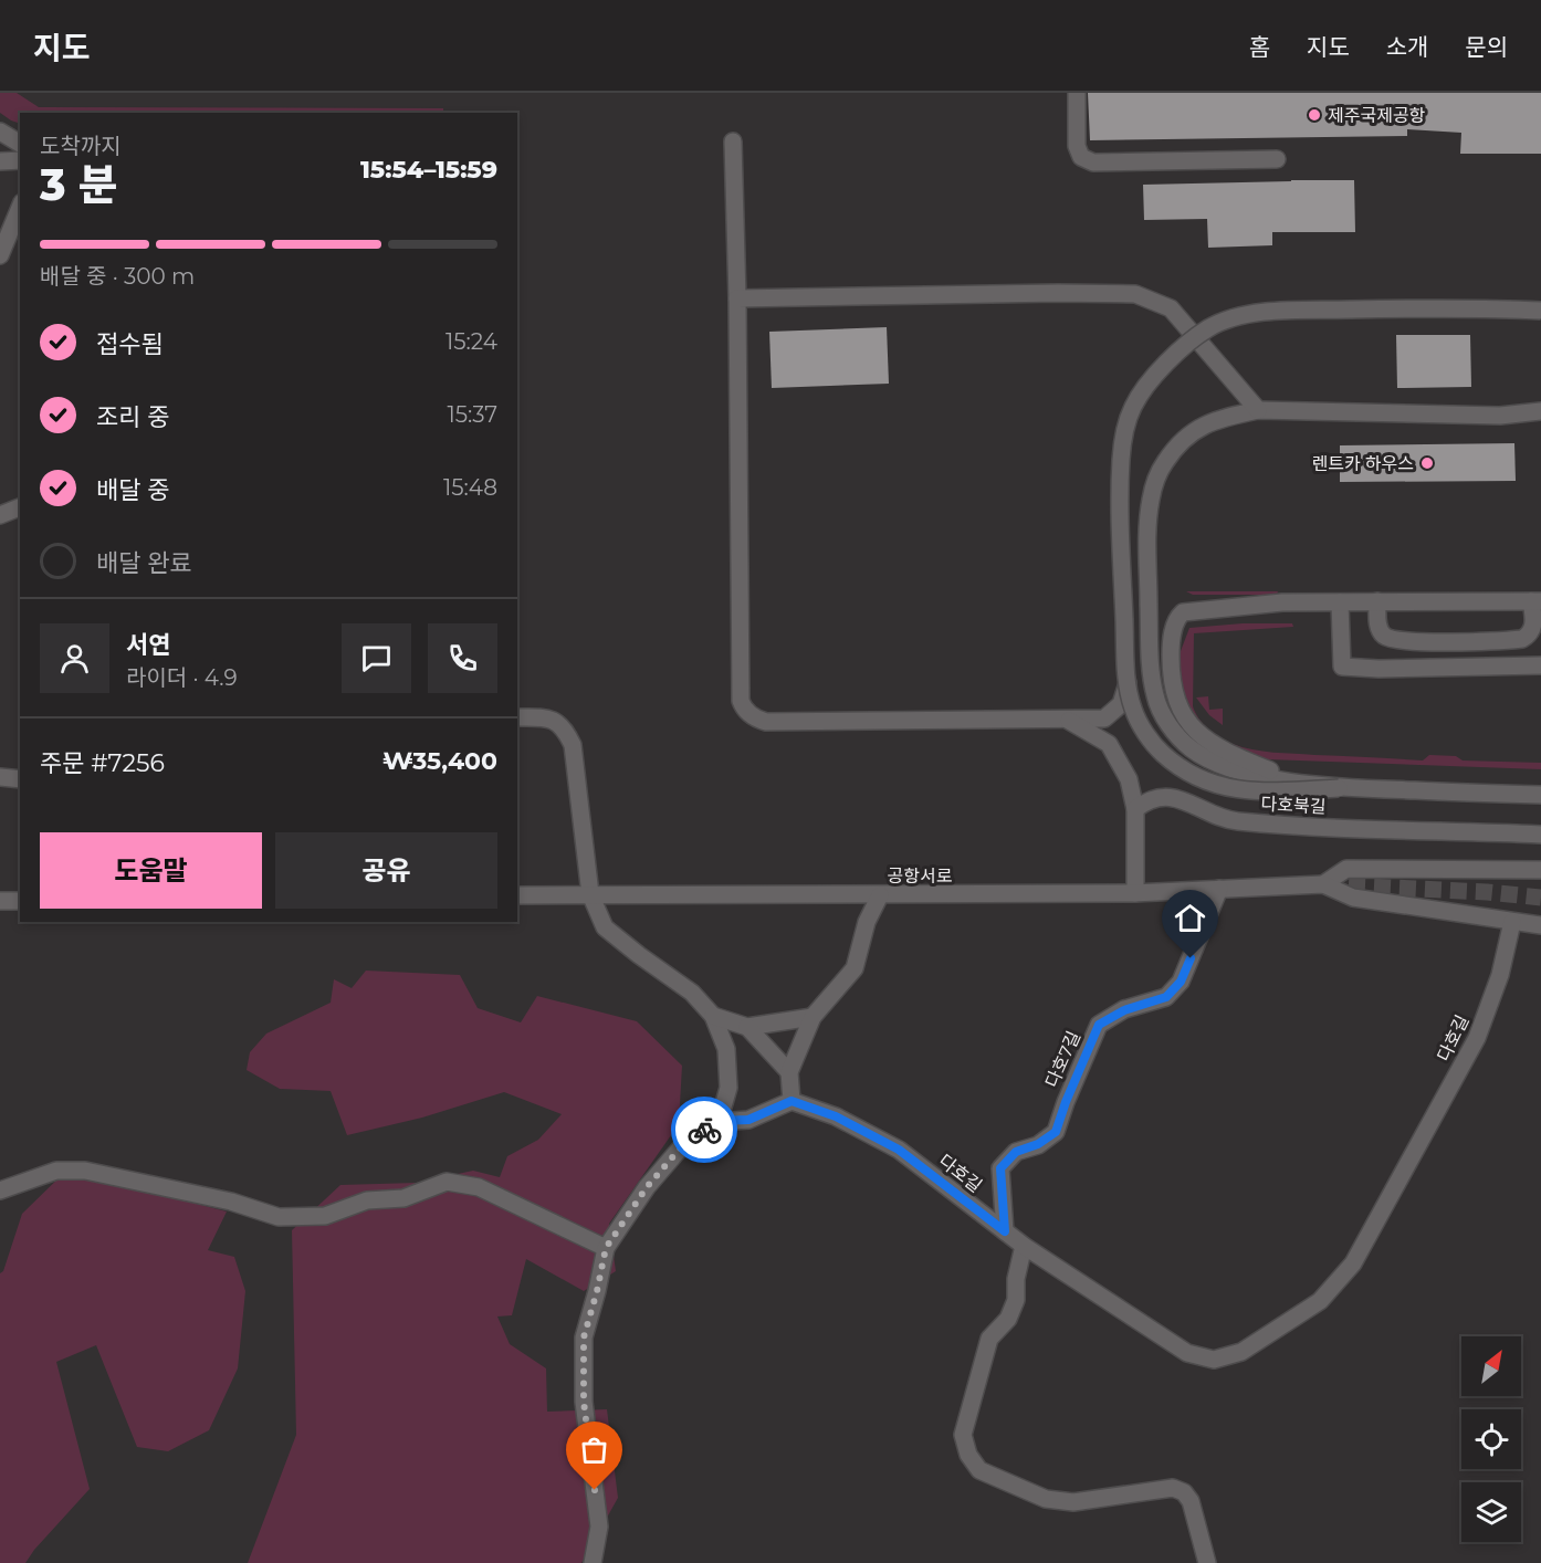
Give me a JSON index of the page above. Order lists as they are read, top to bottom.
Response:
{
  "streets": {
    "street": [
      "다호북길",
      "공항서로",
      "다호길",
      "다호7길"
    ]
  },
  "crossings": [
    ["공항서로", "다호7길"],
    ["다호길", "다호7길"]
  ],
  "places": ["제주국제공항", "렌트카 하우스"],
  "north": "top right",
  "page": {
    "header": "지도",
    "nav": [
      "홈",
      "지도",
      "소개",
      "문의"
    ],
    "heading": ["3 분", "도착까지", "15:54–15:59"],
    "panel": [
      "서연",
      "라이더 · 4.9",
      "주문 #7256",
      "₩35,400"
    ],
    "bar": "배달 중 · 300 m",
    "list": [
      ["접수됨", "15:24"],
      ["조리 중", "15:37"],
      ["배달 중", "15:48"],
      "배달 완료"
    ],
    "buttons": ["도움말", "공유"]
  }
}
